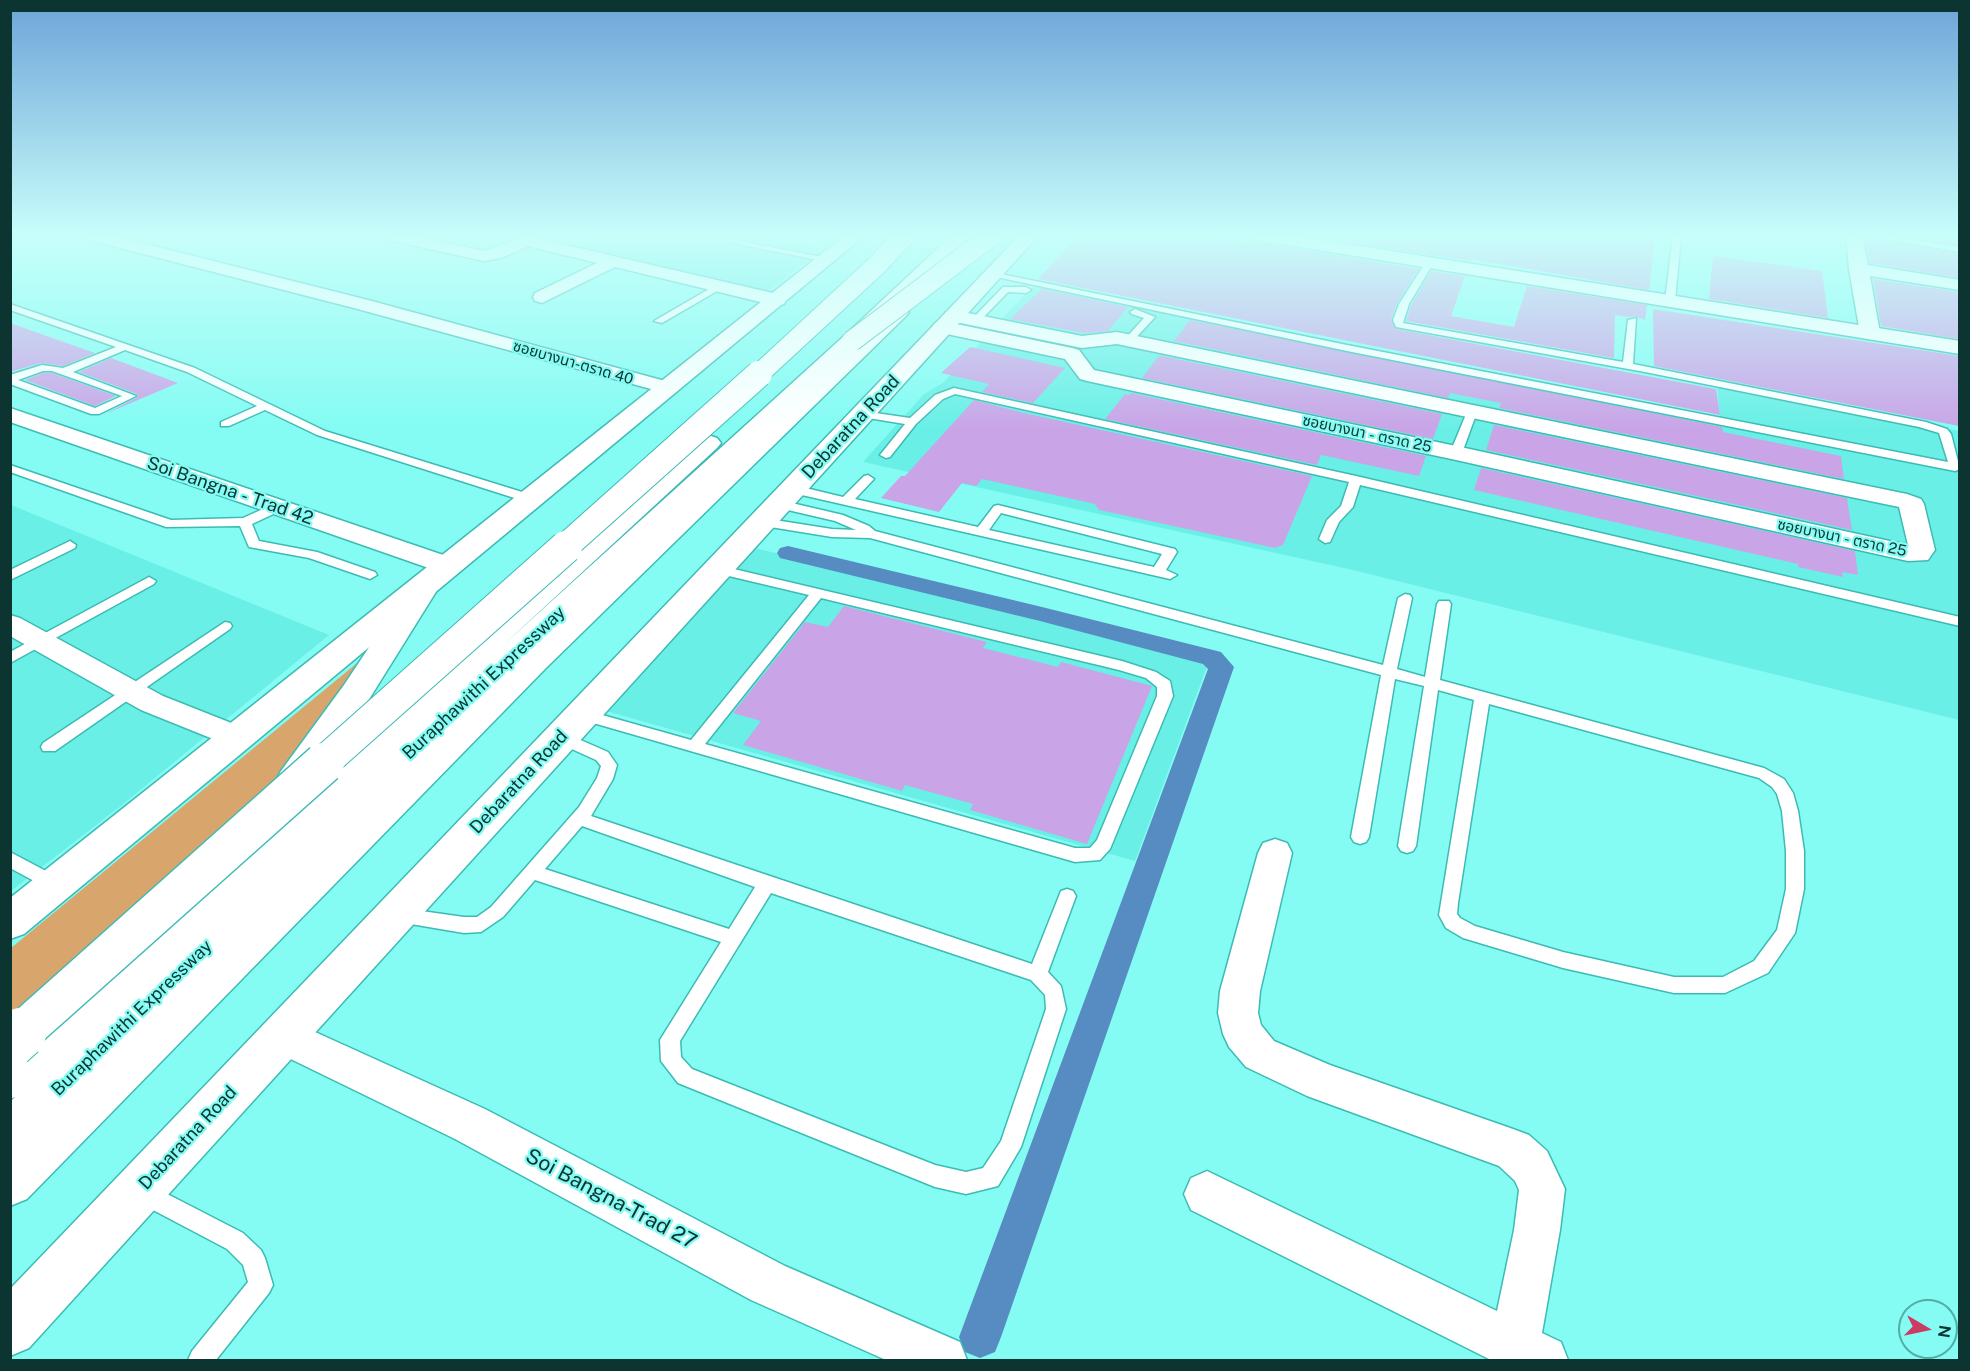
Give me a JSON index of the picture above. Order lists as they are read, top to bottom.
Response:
{
  "streets": {
    "main road": ["Debaratna Road", "Buraphawithi Expressway"],
    "street": [
      "ซอยบางนา-ตราด 40",
      "ซอยบางนา - ตราด 25",
      "Soi Bangna - Trad 42",
      "Soi Bangna-Trad 27"
    ]
  },
  "crossings": [
    ["Debaratna Road", "Soi Bangna-Trad 27"]
  ],
  "north": "right"
}
